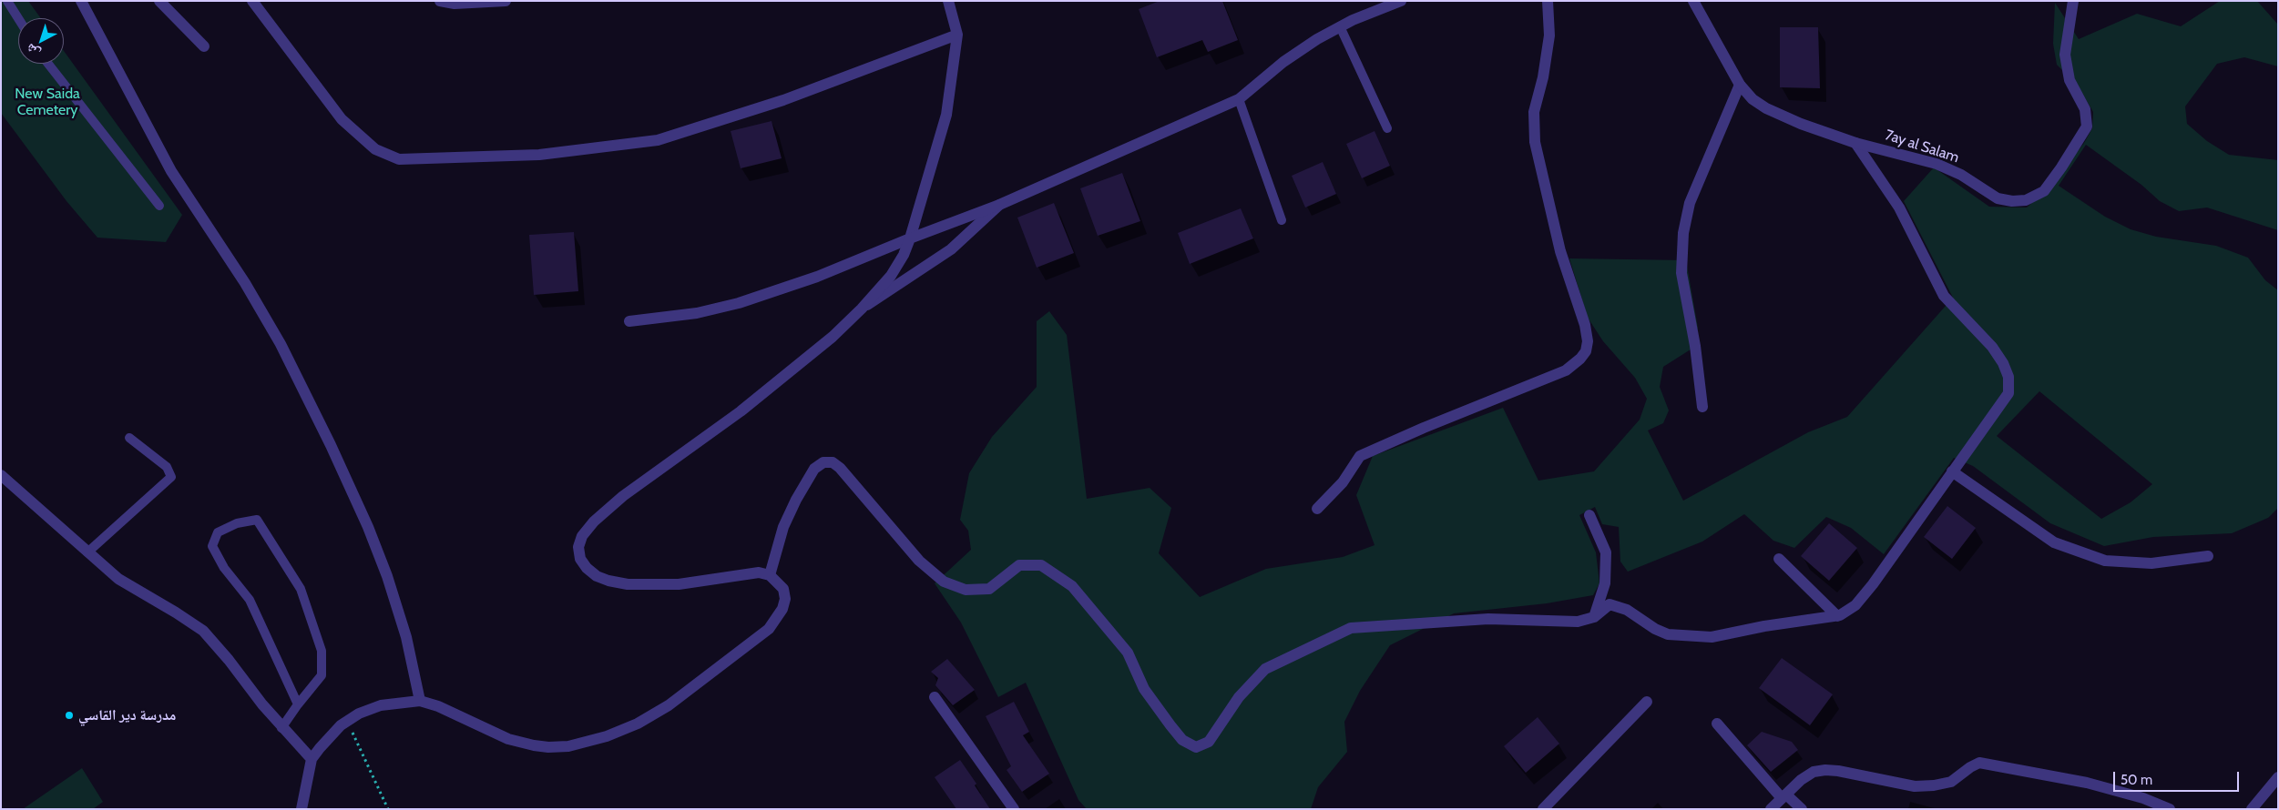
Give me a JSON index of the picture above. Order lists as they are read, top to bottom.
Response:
{
  "streets": {
    "street": ["7ay al Salam"]
  },
  "parks": ["New Saida Cemetery"],
  "places": ["مدرسة دير القاسي"],
  "scale_bar": "50 m",
  "north": "bottom left"
}
